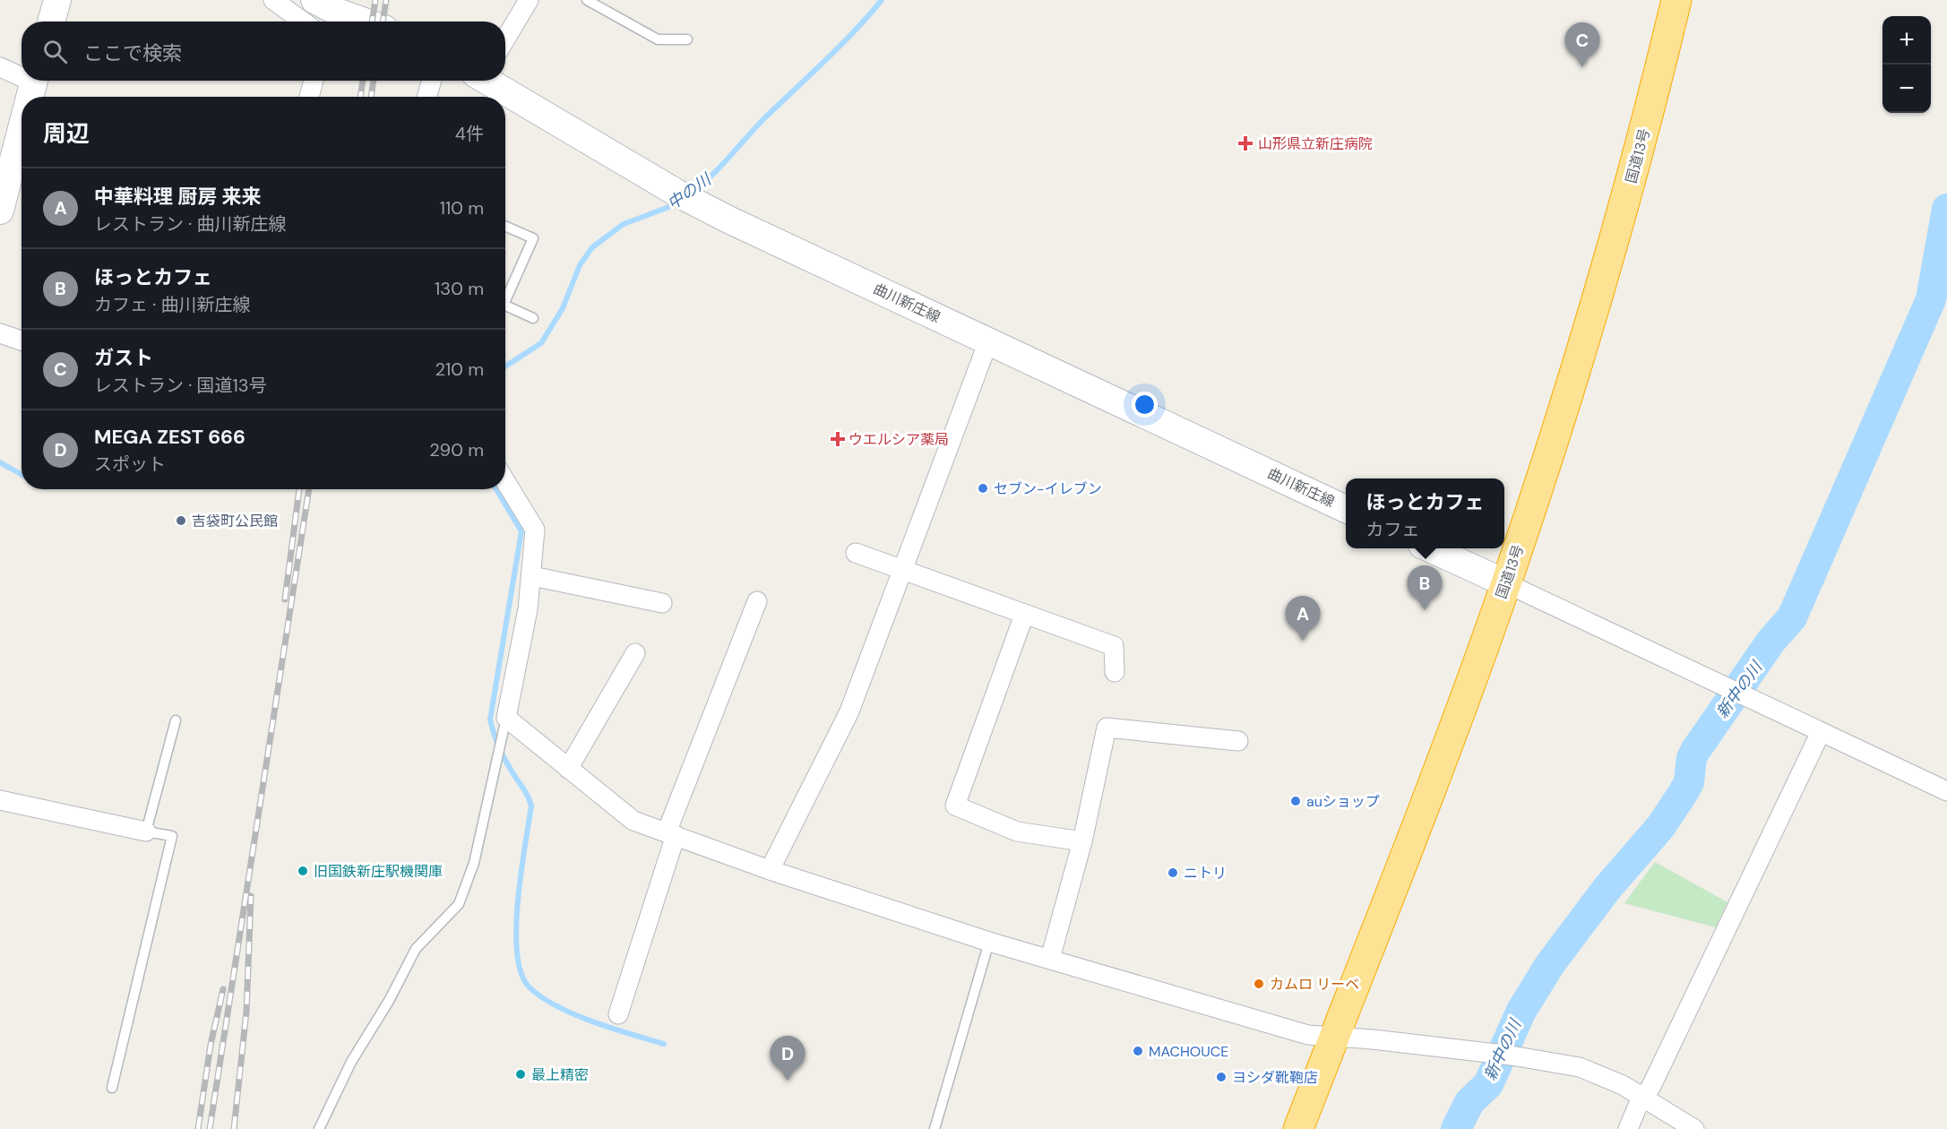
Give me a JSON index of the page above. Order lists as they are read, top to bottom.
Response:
{
  "streets": {
    "highway": ["国道13号"],
    "main road": ["曲川新庄線"]
  },
  "water": ["中の川", "新中の川"],
  "places": {
    "health": ["山形県立新庄病院", "ウエルシア薬局"],
    "other": [
      "セブン-イレブン",
      "吉袋町公民館",
      "auショップ",
      "旧国鉄新庄駅機関庫",
      "ニトリ",
      "カムロ リーベ",
      "MACHOUCE",
      "最上精密",
      "ヨシダ靴鞄店"
    ]
  },
  "page": {
    "map_buttons": ["+", "−"],
    "search": "ここで検索",
    "pins": [
      "C",
      "B",
      "A",
      "D"
    ],
    "heading": ["周辺", "4件"],
    "list": [
      {
        "mark": "A",
        "name": "中華料理 厨房 来来",
        "note": "レストラン · 曲川新庄線",
        "value": "110 m"
      },
      {
        "mark": "B",
        "name": "ほっとカフェ",
        "note": "カフェ · 曲川新庄線",
        "value": "130 m"
      },
      {
        "mark": "C",
        "name": "ガスト",
        "note": "レストラン · 国道13号",
        "value": "210 m"
      },
      {
        "mark": "D",
        "name": "MEGA ZEST 666",
        "note": "スポット",
        "value": "290 m"
      }
    ],
    "popup": ["ほっとカフェ", "カフェ"]
  }
}
